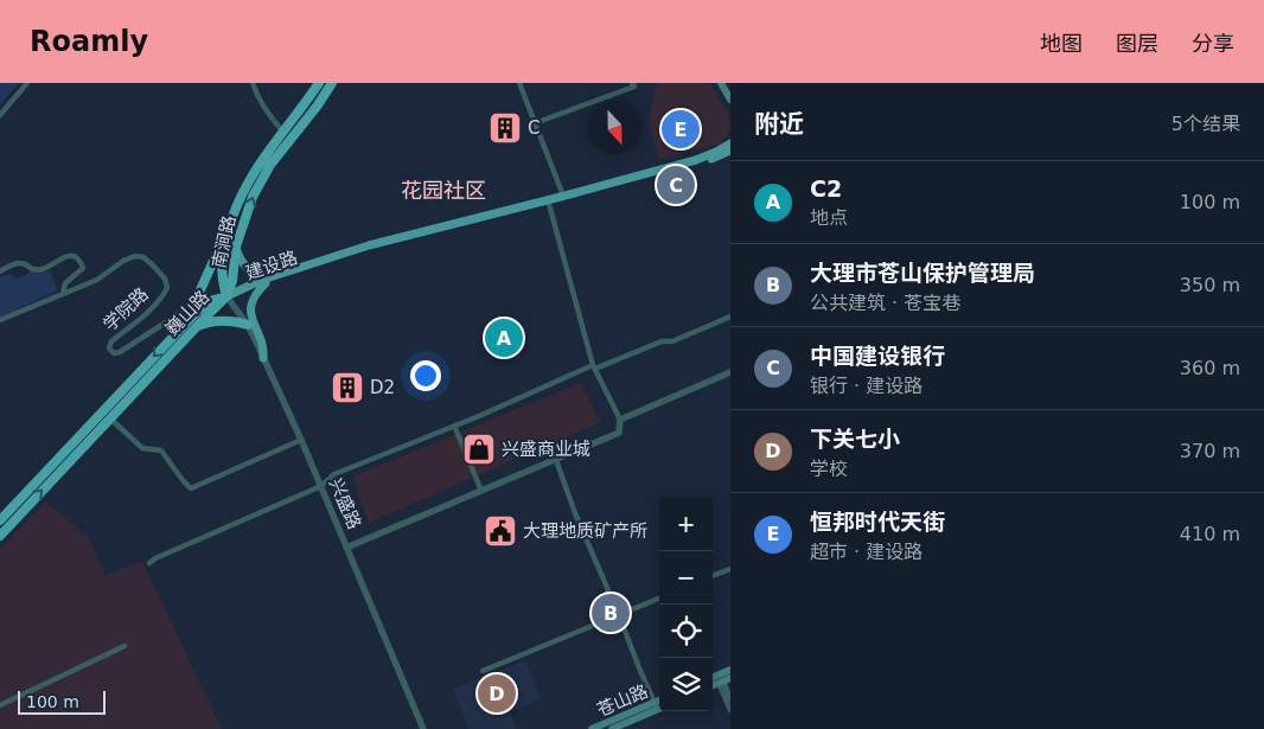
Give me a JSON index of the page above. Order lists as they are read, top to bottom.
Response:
{
  "streets": {
    "highway": ["南涧路", "巍山路"],
    "main road": ["建设路", "苍山路"],
    "street": ["学院路", "兴盛路"]
  },
  "crossings": [
    ["南涧路", "建设路"],
    ["南涧路", "巍山路"],
    ["南涧路", "兴盛路"],
    ["建设路", "巍山路"],
    ["建设路", "兴盛路"],
    ["巍山路", "兴盛路"]
  ],
  "districts": ["花园社区"],
  "places": {
    "building": ["C", "D2"],
    "shop": ["兴盛商业城"],
    "public building": ["大理地质矿产所"]
  },
  "scale_bar": "100 m",
  "north": "bottom",
  "page": {
    "header": "Roamly",
    "nav": ["地图", "图层", "分享"],
    "heading": ["附近", "5个结果"],
    "pins": [
      "E",
      "C",
      "A",
      "B",
      "D"
    ],
    "list": [
      {
        "mark": "A",
        "name": "C2",
        "note": "地点",
        "value": "100 m"
      },
      {
        "mark": "B",
        "name": "大理市苍山保护管理局",
        "note": "公共建筑 · 苍宝巷",
        "value": "350 m"
      },
      {
        "mark": "C",
        "name": "中国建设银行",
        "note": "银行 · 建设路",
        "value": "360 m"
      },
      {
        "mark": "D",
        "name": "下关七小",
        "note": "学校",
        "value": "370 m"
      },
      {
        "mark": "E",
        "name": "恒邦时代天街",
        "note": "超市 · 建设路",
        "value": "410 m"
      }
    ],
    "map_buttons": ["+", "−"],
    "scale": "100 m"
  }
}
